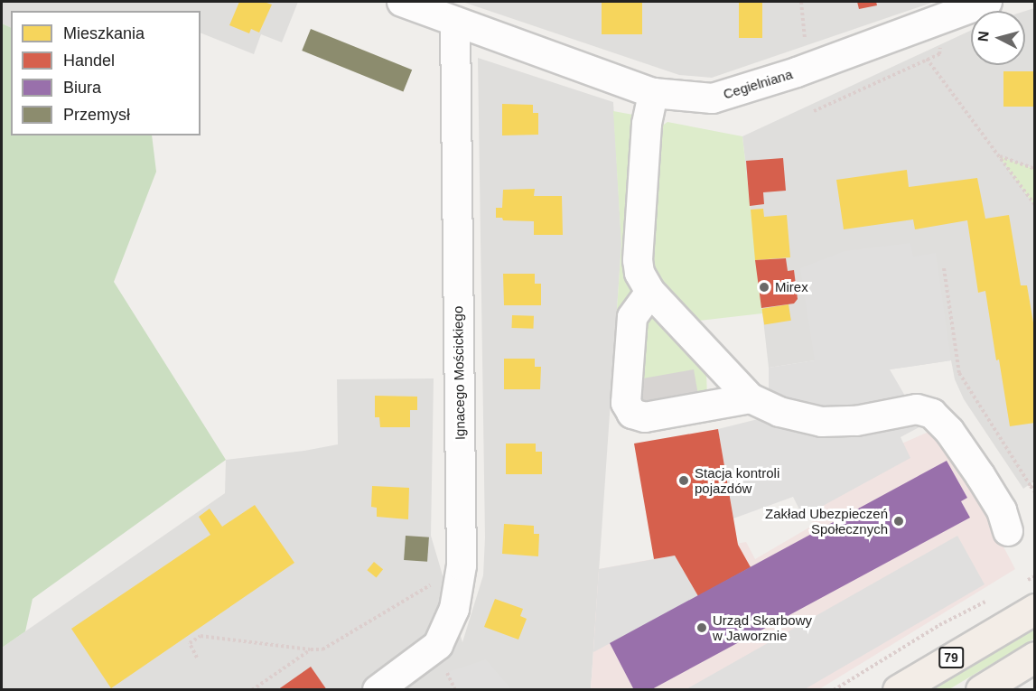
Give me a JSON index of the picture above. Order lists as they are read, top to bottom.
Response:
{
  "streets": {
    "main road": ["79"],
    "street": ["Cegielniana", "Ignacego Mościckiego"]
  },
  "crossings": [
    ["Cegielniana", "Ignacego Mościckiego"]
  ],
  "places": [
    "Mirex",
    "Stacja kontroli pojazdów",
    "Zakład Ubezpieczeń Społecznych",
    "Urząd Skarbowy w Jaworznie"
  ],
  "legend": [
    "Mieszkania",
    "Handel",
    "Biura",
    "Przemysł"
  ],
  "north": "left"
}
